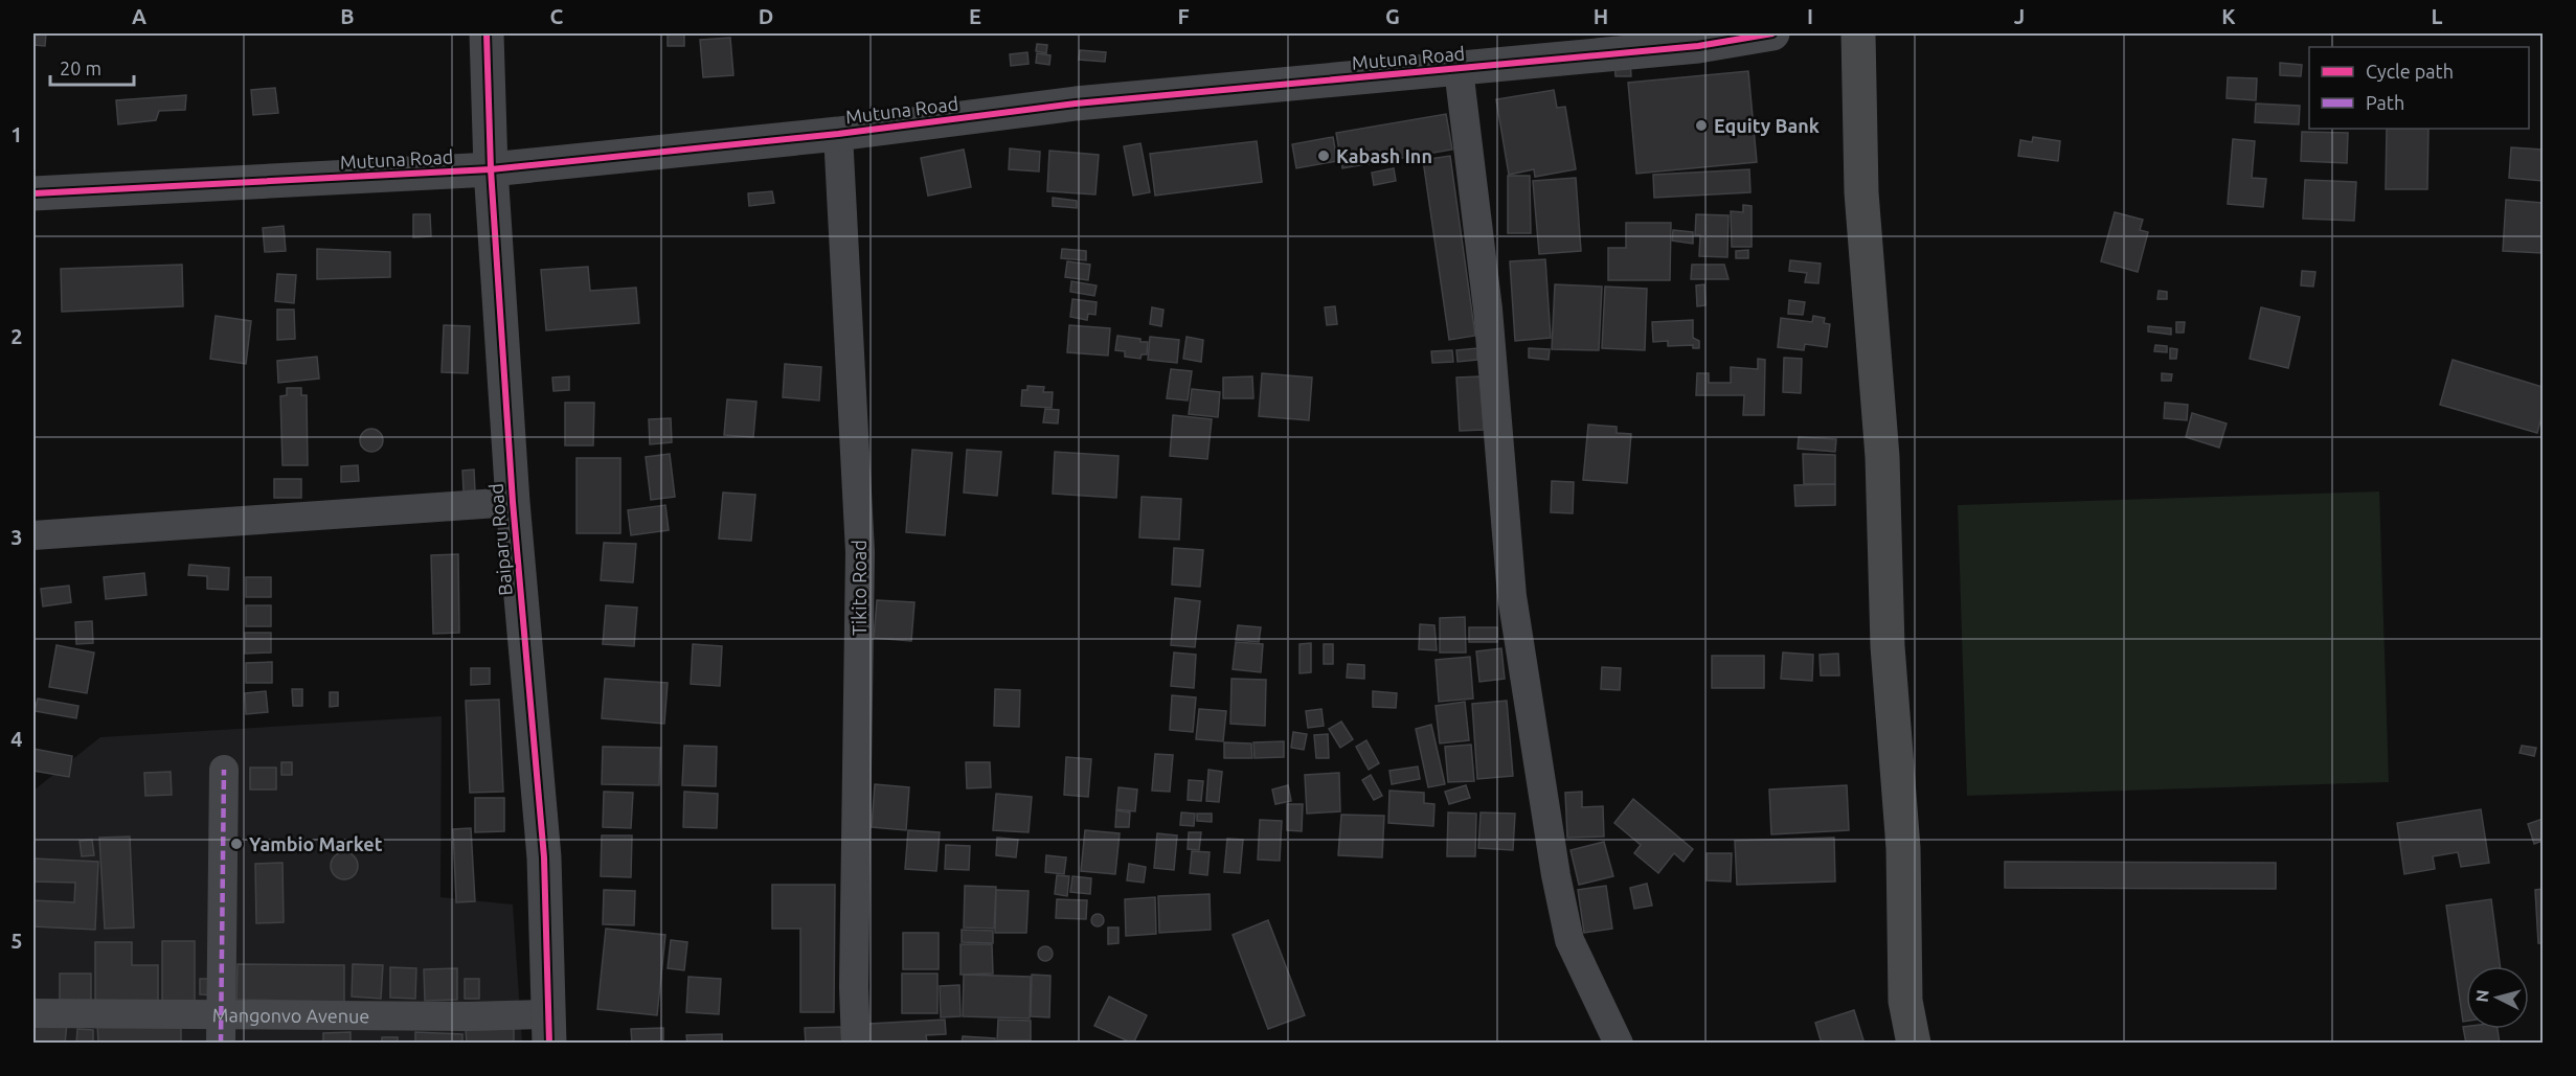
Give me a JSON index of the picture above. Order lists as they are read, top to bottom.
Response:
{
  "streets": {
    "street": [
      "Mutuna Road",
      "Baiparu Road",
      "Tikito Road",
      "Mangonvo Avenue"
    ]
  },
  "crossings": [
    ["Mutuna Road", "Baiparu Road"],
    ["Mutuna Road", "Tikito Road"],
    ["Baiparu Road", "Mangonvo Avenue"]
  ],
  "places": ["Equity Bank", "Kabash Inn", "Yambio Market"],
  "legend": ["Cycle path", "Path"],
  "scale_bar": "20 m",
  "north": "left",
  "grid": {
    "columns": [
      "A",
      "B",
      "C",
      "D",
      "E",
      "F",
      "G",
      "H",
      "I",
      "J",
      "K",
      "L"
    ],
    "rows": [
      "1",
      "2",
      "3",
      "4",
      "5"
    ]
  }
}
